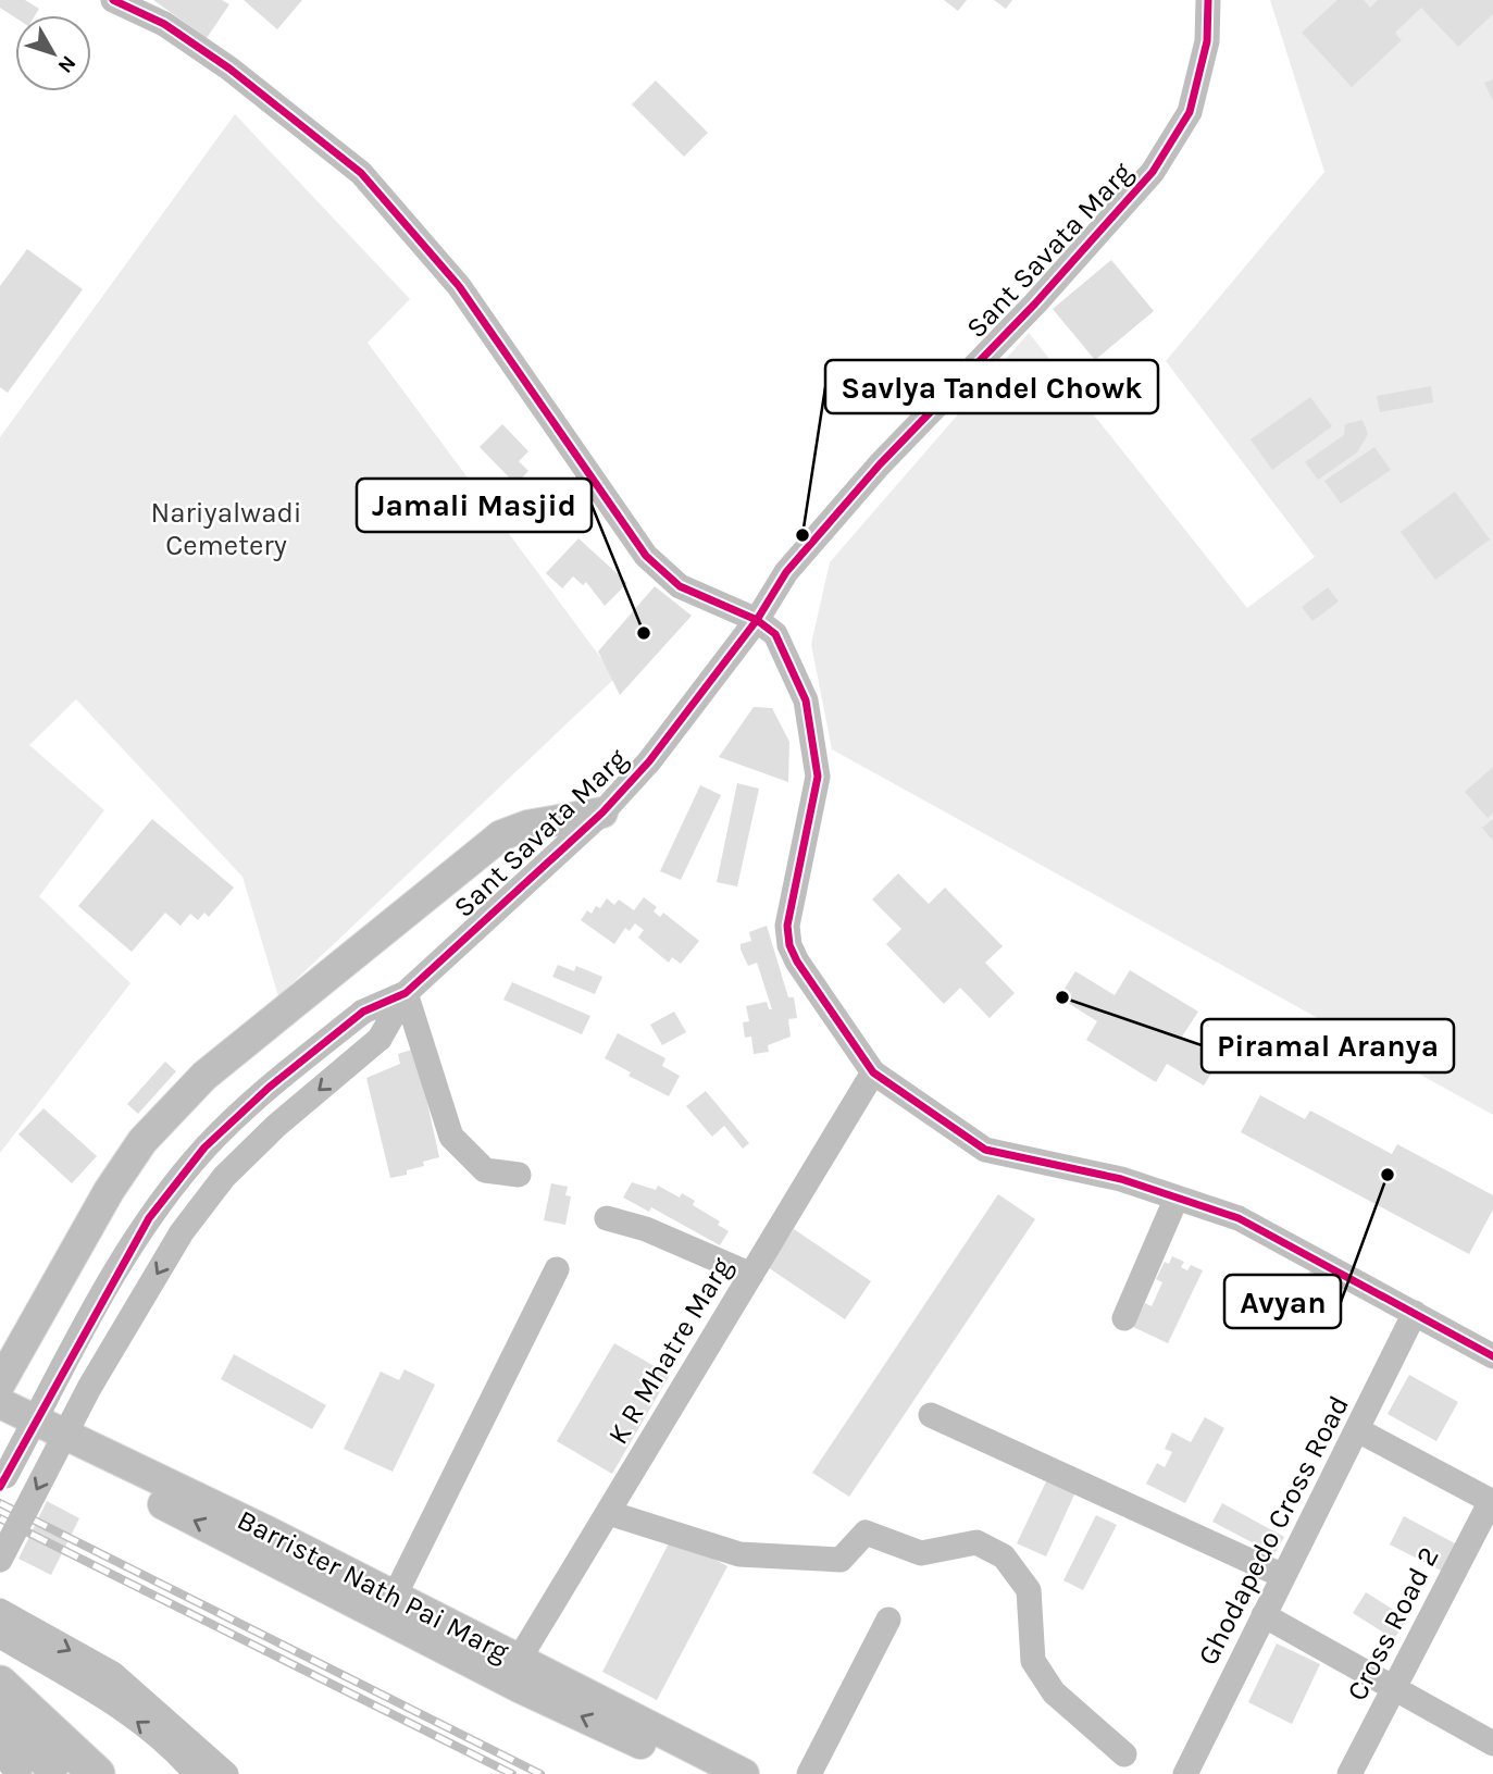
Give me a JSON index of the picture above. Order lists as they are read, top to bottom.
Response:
{
  "streets": {
    "main road": ["Barrister Nath Pai Marg"],
    "street": [
      "Sant Savata Marg",
      "K R Mhatre Marg",
      "Ghodapedo Cross Road",
      "Cross Road 2"
    ]
  },
  "crossings": [
    ["K R Mhatre Marg", "Barrister Nath Pai Marg"]
  ],
  "parks": ["Nariyalwadi Cemetery"],
  "places": [
    "Savlya Tandel Chowk",
    "Jamali Masjid",
    "Piramal Aranya",
    "Avyan"
  ],
  "north": "bottom right"
}
